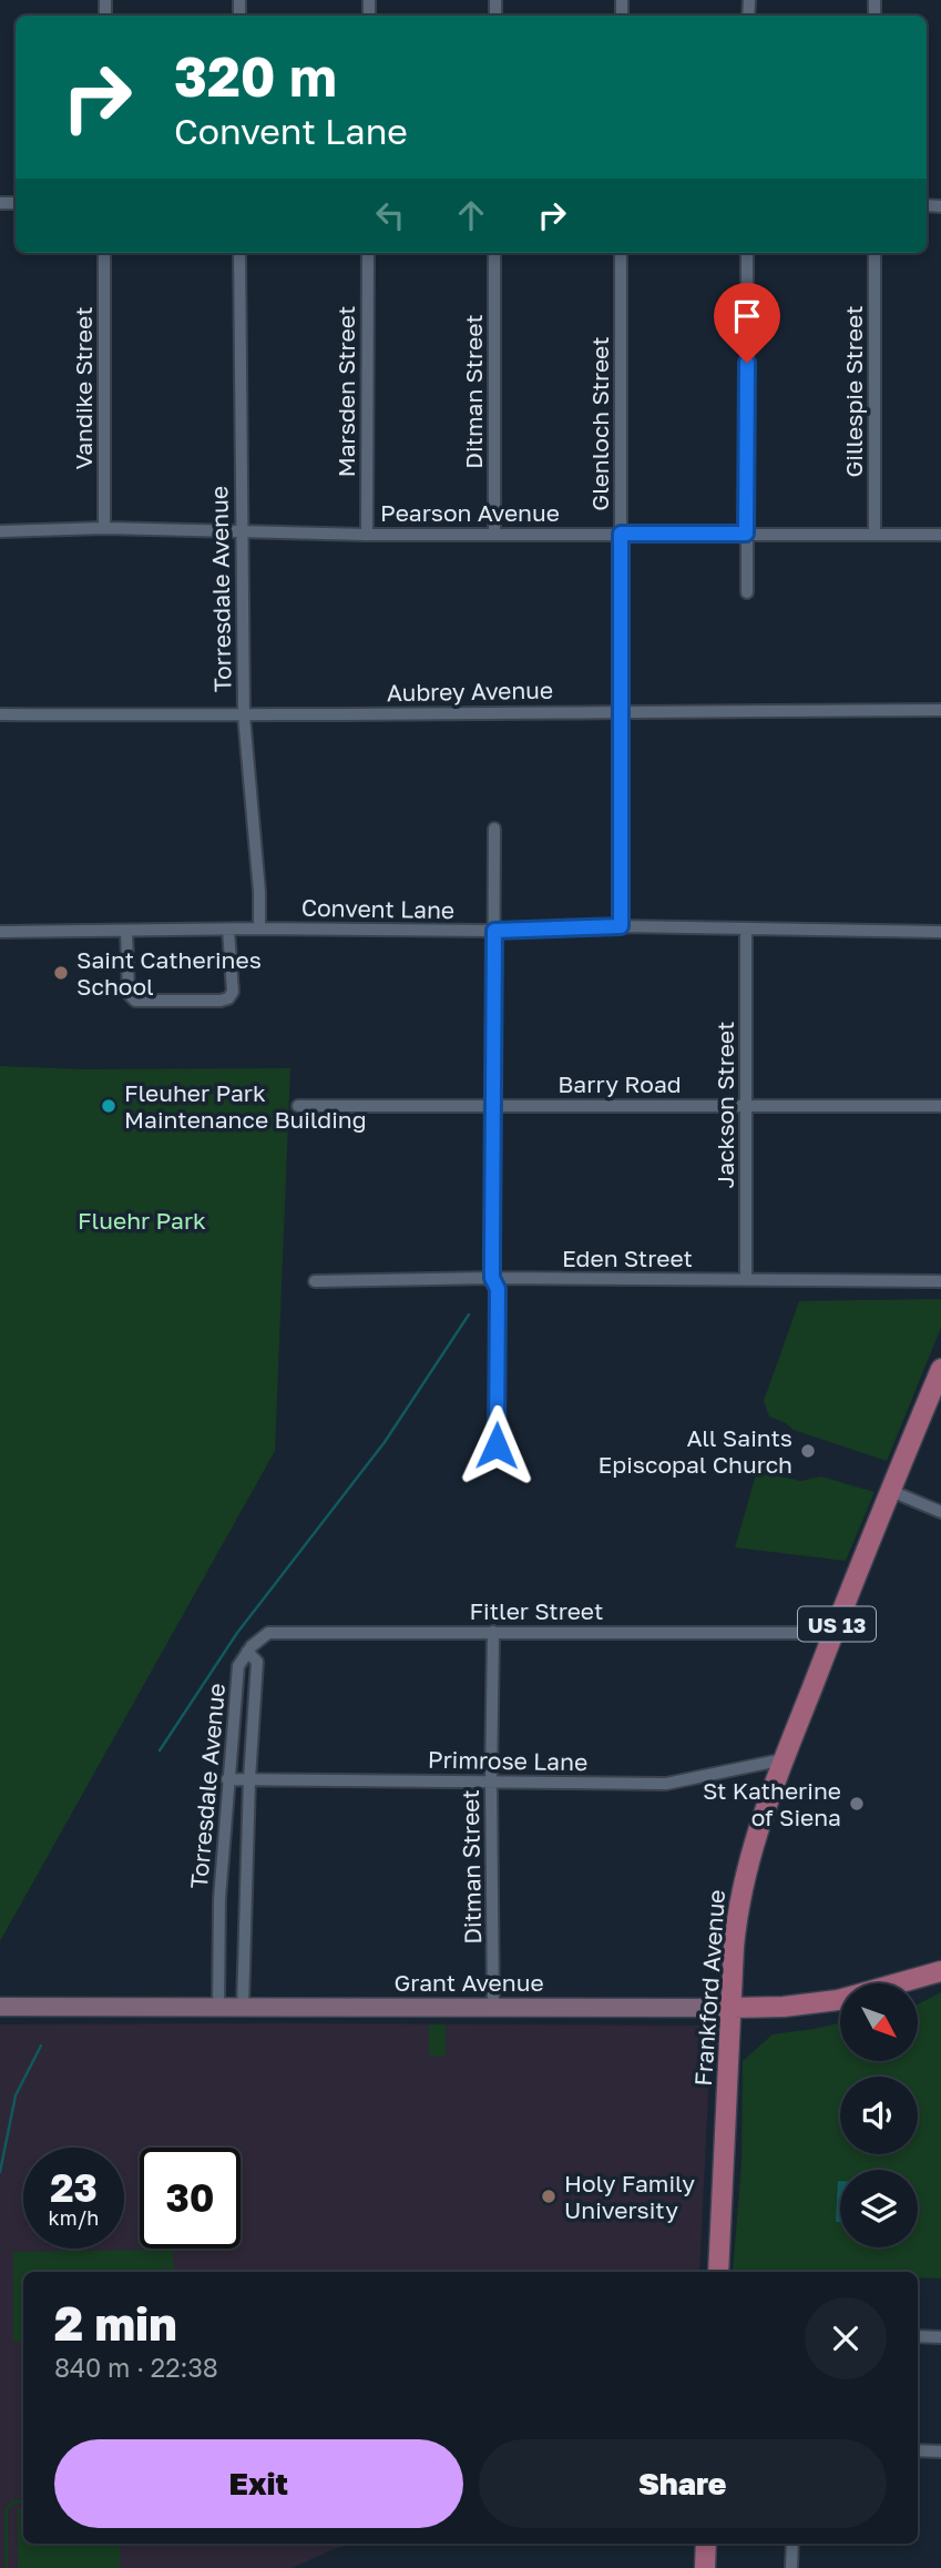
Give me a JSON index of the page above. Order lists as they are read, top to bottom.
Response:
{
  "streets": {
    "main road": ["US 13", "Grant Avenue", "Frankford Avenue"],
    "street": [
      "Vandike Street",
      "Marsden Street",
      "Ditman Street",
      "Gillespie Street",
      "Glenloch Street",
      "Pearson Avenue",
      "Torresdale Avenue",
      "Aubrey Avenue",
      "Convent Lane",
      "Barry Road",
      "Jackson Street",
      "Eden Street",
      "Fitler Street",
      "Primrose Lane"
    ]
  },
  "crossings": [
    ["Vandike Street", "Pearson Avenue"],
    ["Marsden Street", "Pearson Avenue"],
    ["Ditman Street", "Pearson Avenue"],
    ["Ditman Street", "Fitler Street"],
    ["Ditman Street", "Primrose Lane"],
    ["Ditman Street", "Grant Avenue"],
    ["Gillespie Street", "Pearson Avenue"],
    ["Glenloch Street", "Pearson Avenue"],
    ["Glenloch Street", "Aubrey Avenue"],
    ["Glenloch Street", "Convent Lane"],
    ["Pearson Avenue", "Torresdale Avenue"],
    ["Torresdale Avenue", "Aubrey Avenue"],
    ["Torresdale Avenue", "Convent Lane"],
    ["Torresdale Avenue", "Fitler Street"],
    ["Torresdale Avenue", "Primrose Lane"],
    ["Torresdale Avenue", "Grant Avenue"],
    ["Convent Lane", "Jackson Street"],
    ["Barry Road", "Jackson Street"],
    ["Jackson Street", "Eden Street"],
    ["Fitler Street", "Frankford Avenue"],
    ["Primrose Lane", "Frankford Avenue"],
    ["Grant Avenue", "Frankford Avenue"]
  ],
  "parks": ["Fluehr Park"],
  "places": [
    "Saint Catherines School",
    "Fleuher Park Maintenance Building",
    "All Saints Episcopal Church",
    "St Katherine of Siena",
    "Holy Family University"
  ],
  "north": "bottom right",
  "page": {
    "turn": ["320 m", "Convent Lane"],
    "speed": "23 km/h",
    "limit": "30",
    "heading": ["2 min", "840 m · 22:38"],
    "buttons": ["Exit", "Share"]
  }
}
